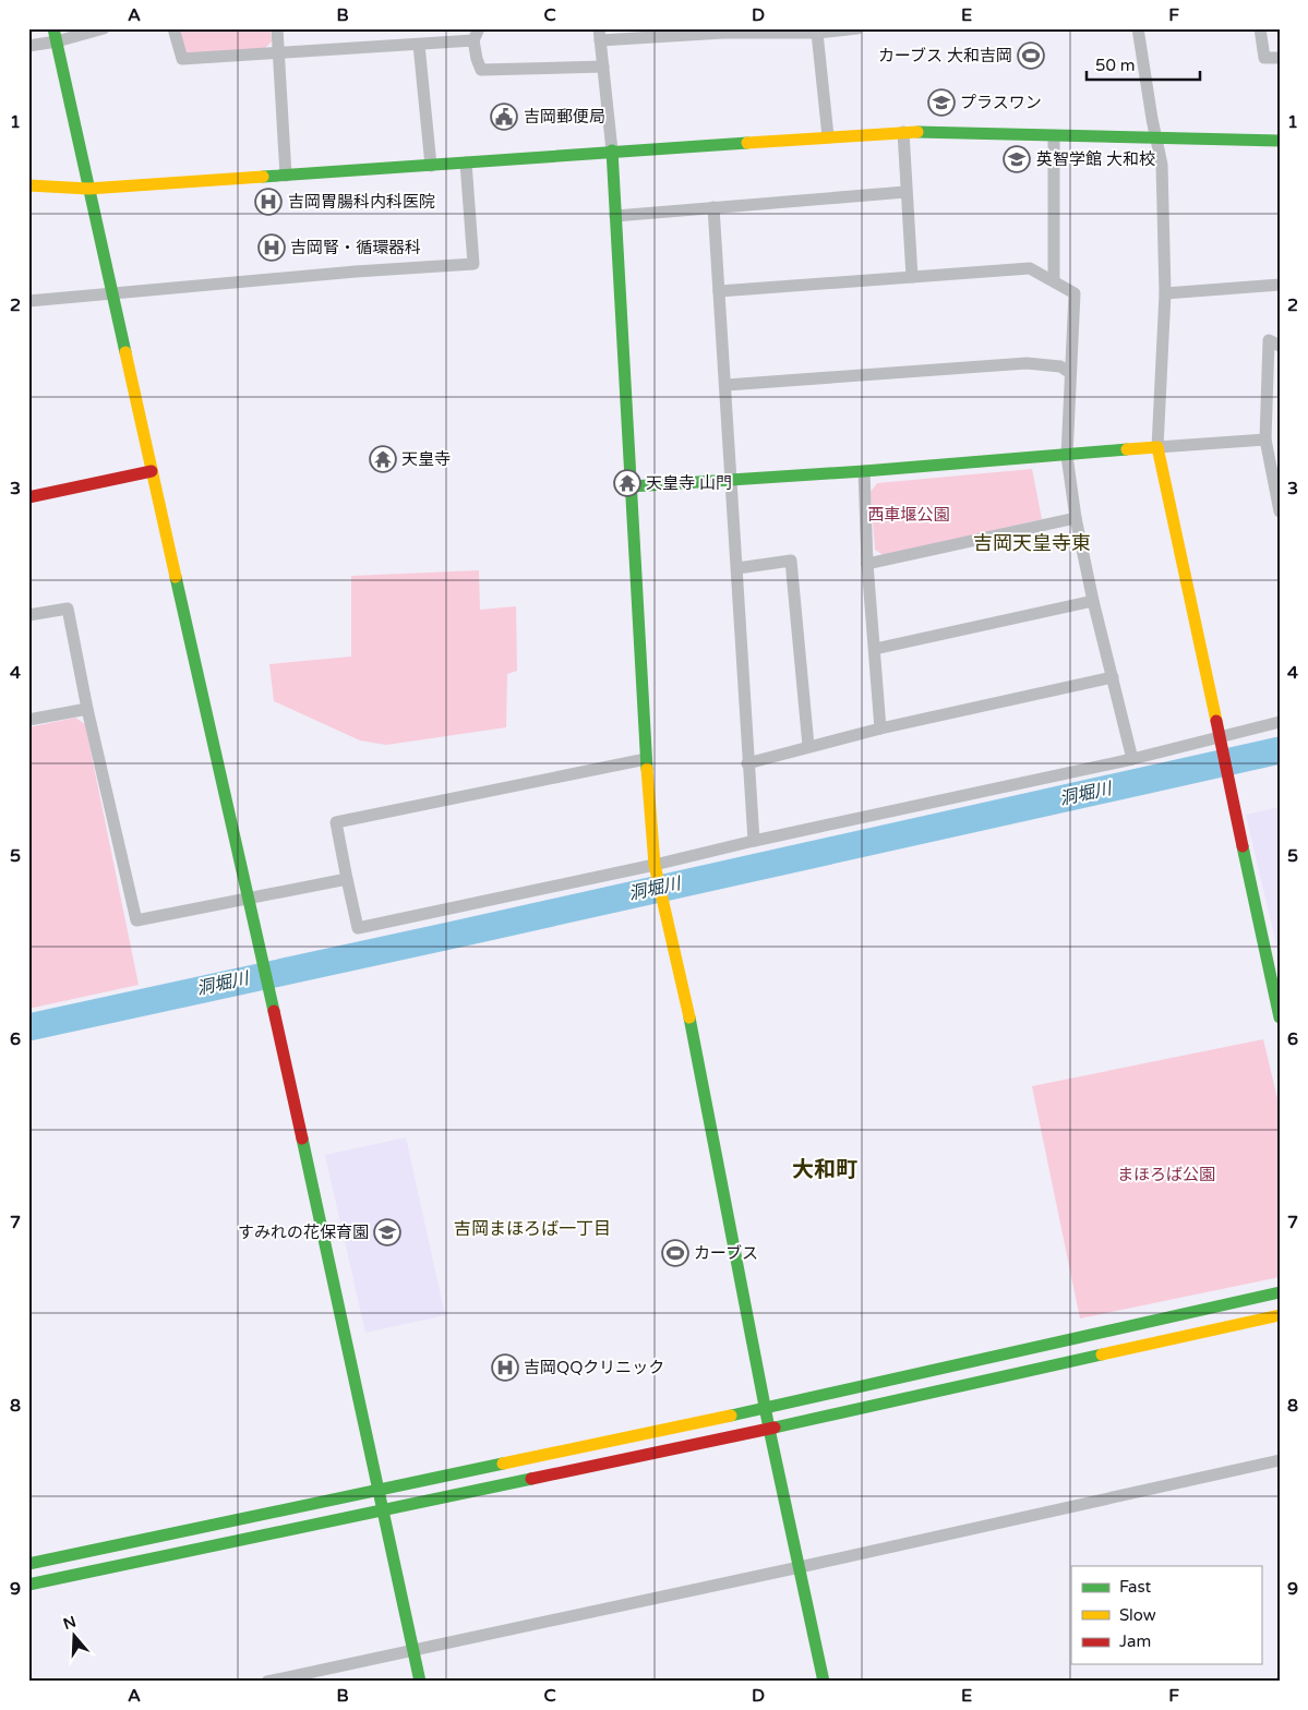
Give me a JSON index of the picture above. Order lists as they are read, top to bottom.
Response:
{
  "districts": ["吉岡天皇寺東", "大和町", "吉岡まほろば一丁目"],
  "water": ["洞堀川"],
  "parks": ["西車堰公園", "まほろば公園"],
  "places": {
    "sports": ["カーブス 大和吉岡", "カーブス"],
    "school or university": ["プラスワン", "英智学館 大和校", "すみれの花保育園"],
    "public building": ["吉岡郵便局"],
    "hospital": ["吉岡胃腸科内科医院", "吉岡腎・循環器科", "吉岡QQクリニック"],
    "temple": ["天皇寺", "天皇寺 山門"]
  },
  "legend": ["Fast", "Slow", "Jam"],
  "scale_bar": "50 m",
  "north": "top",
  "grid": {
    "columns": [
      "A",
      "B",
      "C",
      "D",
      "E",
      "F"
    ],
    "rows": [
      "1",
      "2",
      "3",
      "4",
      "5",
      "6",
      "7",
      "8",
      "9"
    ]
  }
}
